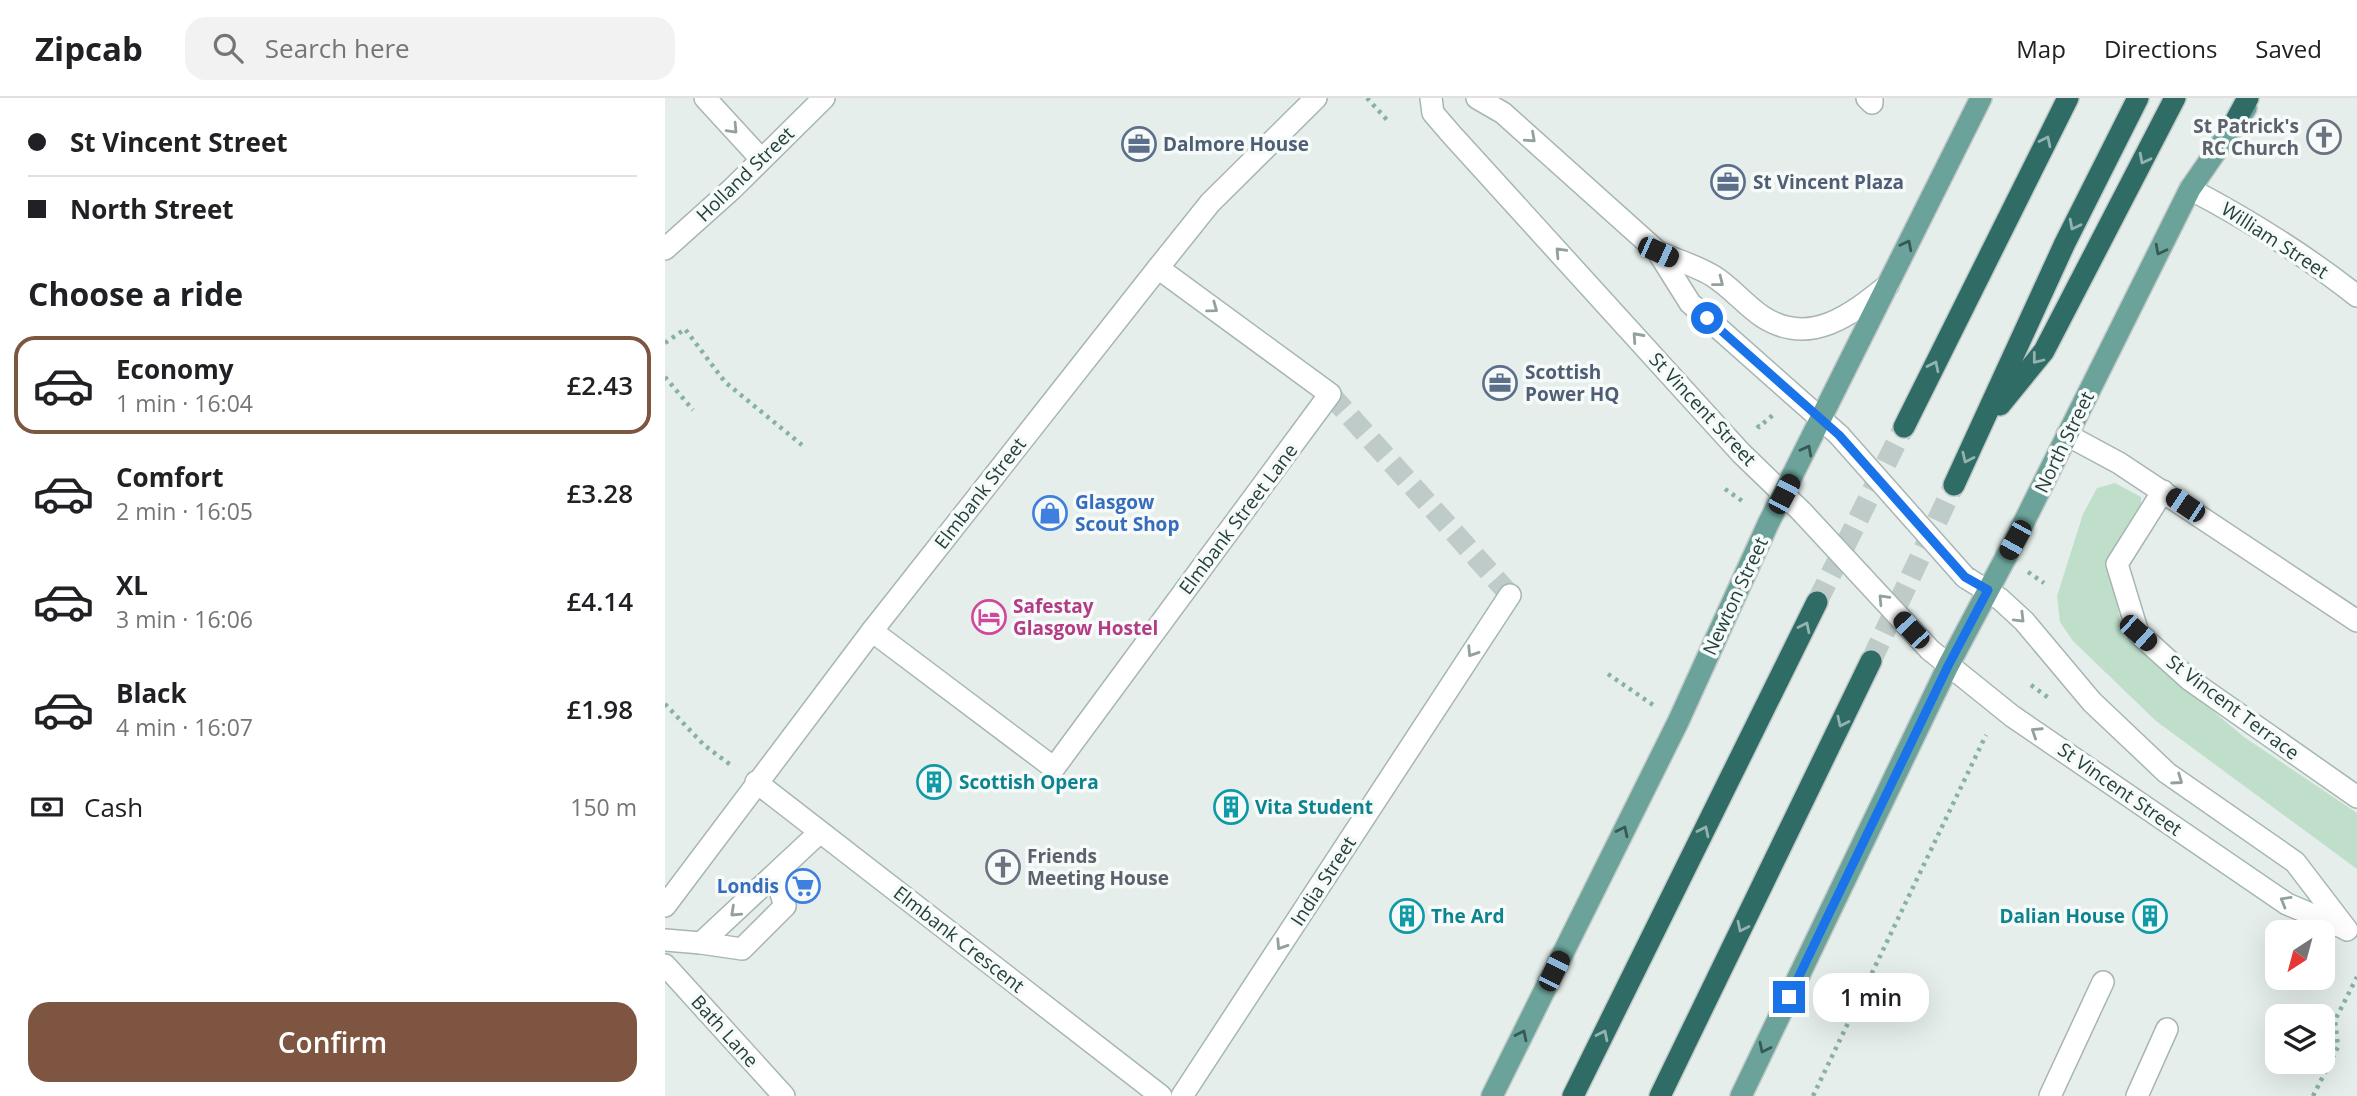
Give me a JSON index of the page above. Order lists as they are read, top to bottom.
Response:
{
  "streets": {
    "main road": ["North Street", "Newton Street"],
    "street": [
      "Holland Street",
      "William Street",
      "St Vincent Street",
      "Elmbank Street",
      "Elmbank Street Lane",
      "St Vincent Terrace",
      "India Street",
      "Elmbank Crescent",
      "Bath Lane"
    ]
  },
  "crossings": [
    ["William Street", "North Street"],
    ["St Vincent Street", "North Street"],
    ["St Vincent Street", "Newton Street"],
    ["Elmbank Street", "Elmbank Street Lane"],
    ["Elmbank Street", "Elmbank Crescent"]
  ],
  "one_way": ["North Street", "Newton Street", "India Street"],
  "places": {
    "church": ["St Patrick's RC Church", "Friends Meeting House"],
    "office": ["Dalmore House", "St Vincent Plaza", "Scottish Power HQ"],
    "shop": ["Glasgow Scout Shop"],
    "hotel": ["Safestay Glasgow Hostel"],
    "building": [
      "Scottish Opera",
      "Vita Student",
      "The Ard",
      "Dalian House"
    ],
    "supermarket": ["Londis"]
  },
  "north": "bottom left",
  "page": {
    "header": "Zipcab",
    "search": "Search here",
    "nav": ["Map", "Directions", "Saved"],
    "banner": ["St Vincent Street", "North Street"],
    "heading": "Choose a ride",
    "list": [
      {
        "name": "Economy",
        "note": "1 min · 16:04",
        "value": "£2.43"
      },
      {
        "name": "Comfort",
        "note": "2 min · 16:05",
        "value": "£3.28"
      },
      {
        "name": "XL",
        "note": "3 min · 16:06",
        "value": "£4.14"
      },
      {
        "name": "Black",
        "note": "4 min · 16:07",
        "value": "£1.98"
      }
    ],
    "pay": ["Cash", "150 m"],
    "bubble": "1 min",
    "buttons": "Confirm"
  }
}
